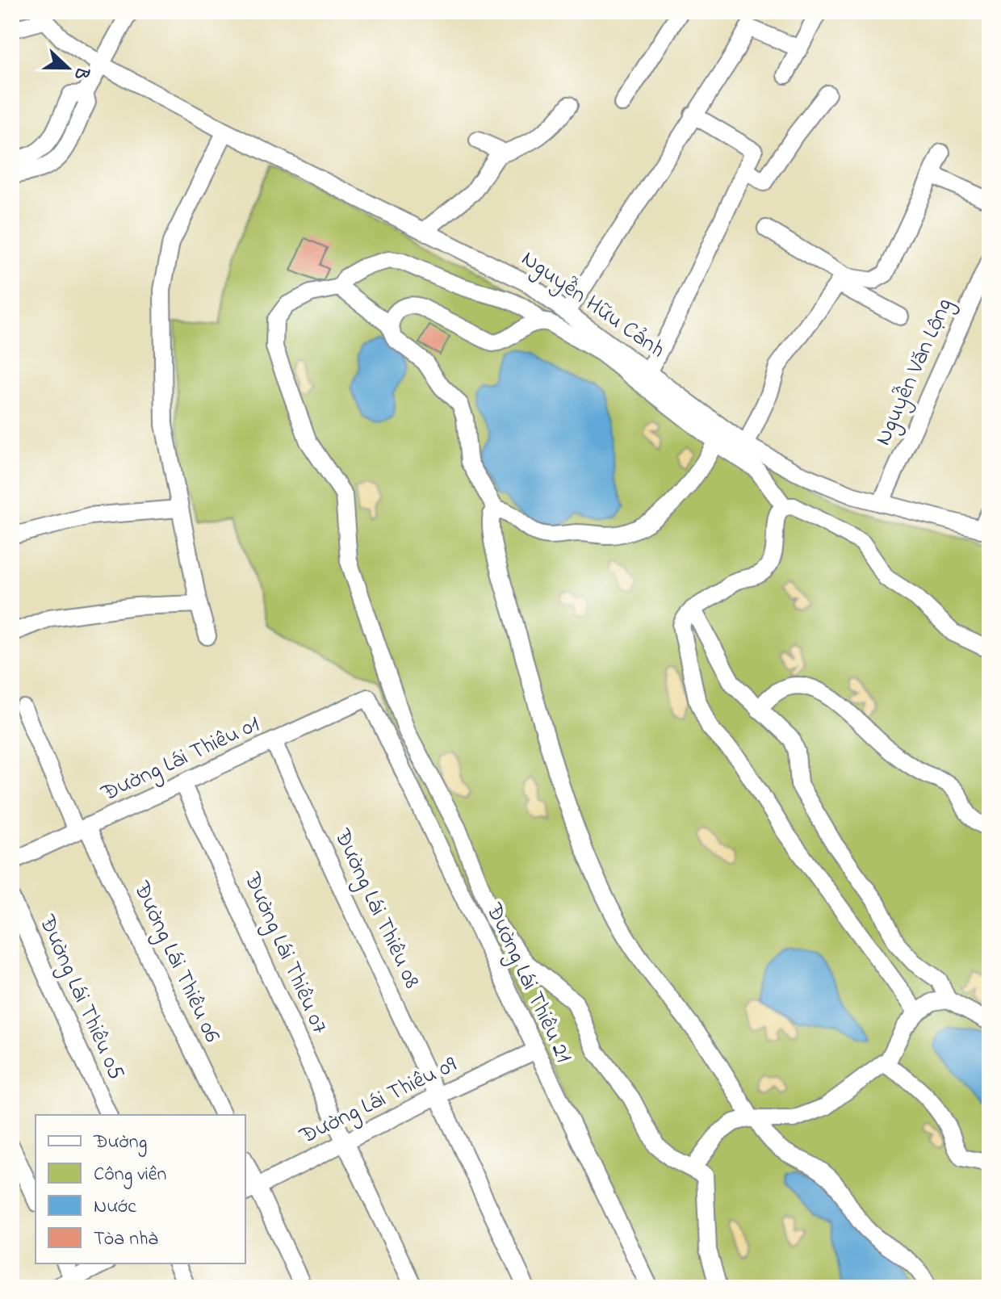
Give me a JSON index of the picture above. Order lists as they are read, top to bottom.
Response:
{
  "streets": {
    "street": [
      "Nguyễn Hữu Cảnh",
      "Nguyễn Văn Lộng",
      "Đường Lái Thiêu 01",
      "Đường Lái Thiêu 08",
      "Đường Lái Thiêu 07",
      "Đường Lái Thiêu 06",
      "Đường Lái Thiêu 21",
      "Đường Lái Thiêu 05",
      "Đường Lái Thiêu 09"
    ]
  },
  "crossings": [
    ["Nguyễn Hữu Cảnh", "Nguyễn Văn Lộng"],
    ["Đường Lái Thiêu 01", "Đường Lái Thiêu 08"],
    ["Đường Lái Thiêu 01", "Đường Lái Thiêu 07"],
    ["Đường Lái Thiêu 01", "Đường Lái Thiêu 06"],
    ["Đường Lái Thiêu 01", "Đường Lái Thiêu 21"],
    ["Đường Lái Thiêu 08", "Đường Lái Thiêu 09"],
    ["Đường Lái Thiêu 07", "Đường Lái Thiêu 09"],
    ["Đường Lái Thiêu 21", "Đường Lái Thiêu 09"]
  ],
  "legend": [
    "Đường",
    "Công viên",
    "Nước",
    "Tòa nhà"
  ],
  "north": "right"
}
